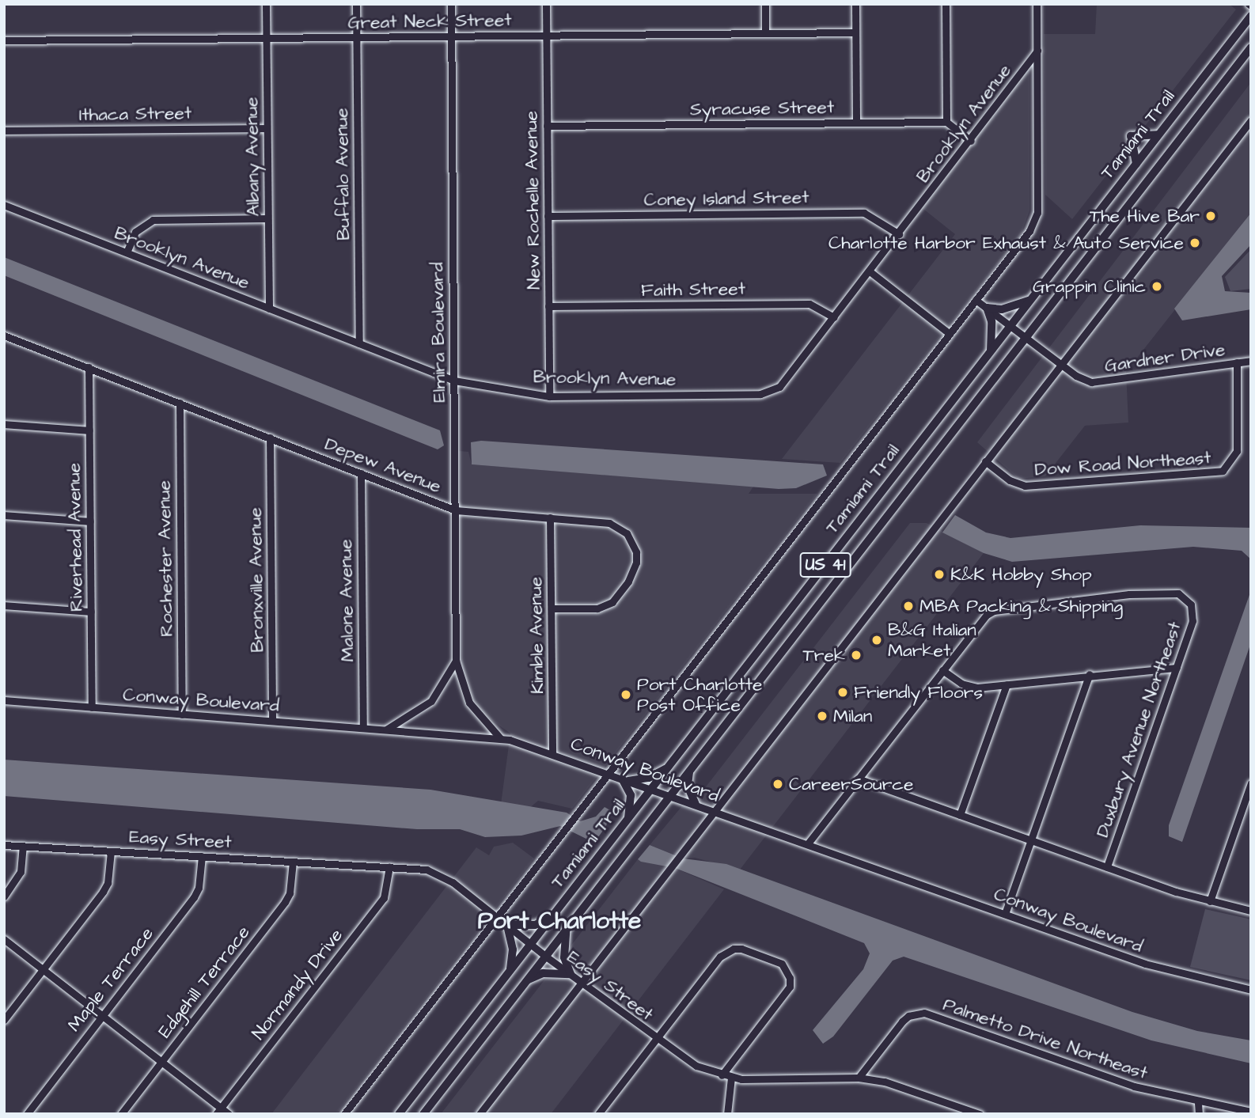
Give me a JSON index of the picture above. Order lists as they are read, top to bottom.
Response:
{
  "streets": {
    "main road": ["Tamiami Trail", "US 41"],
    "street": [
      "Great Neck Street",
      "Syracuse Street",
      "Ithaca Street",
      "Brooklyn Avenue",
      "Albany Avenue",
      "Buffalo Avenue",
      "Coney Island Street",
      "New Rochelle Avenue",
      "Faith Street",
      "Elmira Boulevard",
      "Gardner Drive",
      "Dow Road Northeast",
      "Depew Avenue",
      "Riverhead Avenue",
      "Rochester Avenue",
      "Bronxville Avenue",
      "Malone Avenue",
      "Kimble Avenue",
      "Conway Boulevard",
      "Duxbury Avenue Northeast",
      "Easy Street",
      "Maple Terrace",
      "Edgehill Terrace",
      "Normandy Drive",
      "Palmetto Drive Northeast"
    ]
  },
  "crossings": [
    ["Great Neck Street", "Albany Avenue"],
    ["Great Neck Street", "Buffalo Avenue"],
    ["Great Neck Street", "New Rochelle Avenue"],
    ["Great Neck Street", "Elmira Boulevard"],
    ["Syracuse Street", "New Rochelle Avenue"],
    ["Ithaca Street", "Albany Avenue"],
    ["Brooklyn Avenue", "Tamiami Trail"],
    ["Brooklyn Avenue", "Albany Avenue"],
    ["Brooklyn Avenue", "Buffalo Avenue"],
    ["Brooklyn Avenue", "Coney Island Street"],
    ["Brooklyn Avenue", "New Rochelle Avenue"],
    ["Brooklyn Avenue", "Faith Street"],
    ["Brooklyn Avenue", "Elmira Boulevard"],
    ["Tamiami Trail", "Gardner Drive"],
    ["Tamiami Trail", "Conway Boulevard"],
    ["Tamiami Trail", "Easy Street"],
    ["Coney Island Street", "New Rochelle Avenue"],
    ["New Rochelle Avenue", "Faith Street"],
    ["Elmira Boulevard", "Depew Avenue"],
    ["Elmira Boulevard", "Conway Boulevard"],
    ["Gardner Drive", "Dow Road Northeast"],
    ["Depew Avenue", "Riverhead Avenue"],
    ["Depew Avenue", "Rochester Avenue"],
    ["Depew Avenue", "Bronxville Avenue"],
    ["Depew Avenue", "Malone Avenue"],
    ["Depew Avenue", "Kimble Avenue"],
    ["Riverhead Avenue", "Conway Boulevard"],
    ["Rochester Avenue", "Conway Boulevard"],
    ["Bronxville Avenue", "Conway Boulevard"],
    ["Malone Avenue", "Conway Boulevard"],
    ["Kimble Avenue", "Conway Boulevard"],
    ["Conway Boulevard", "Duxbury Avenue Northeast"],
    ["Easy Street", "Maple Terrace"],
    ["Easy Street", "Edgehill Terrace"],
    ["Easy Street", "Normandy Drive"],
    ["Easy Street", "Palmetto Drive Northeast"]
  ],
  "districts": ["Port Charlotte"],
  "places": [
    "The Hive Bar",
    "Charlotte Harbor Exhaust & Auto Service",
    "Grappin Clinic",
    "K&K Hobby Shop",
    "MBA Packing & Shipping",
    "B&G Italian Market",
    "Trek",
    "Friendly Floors",
    "Port Charlotte Post Office",
    "Milan",
    "CareerSource"
  ]
}
